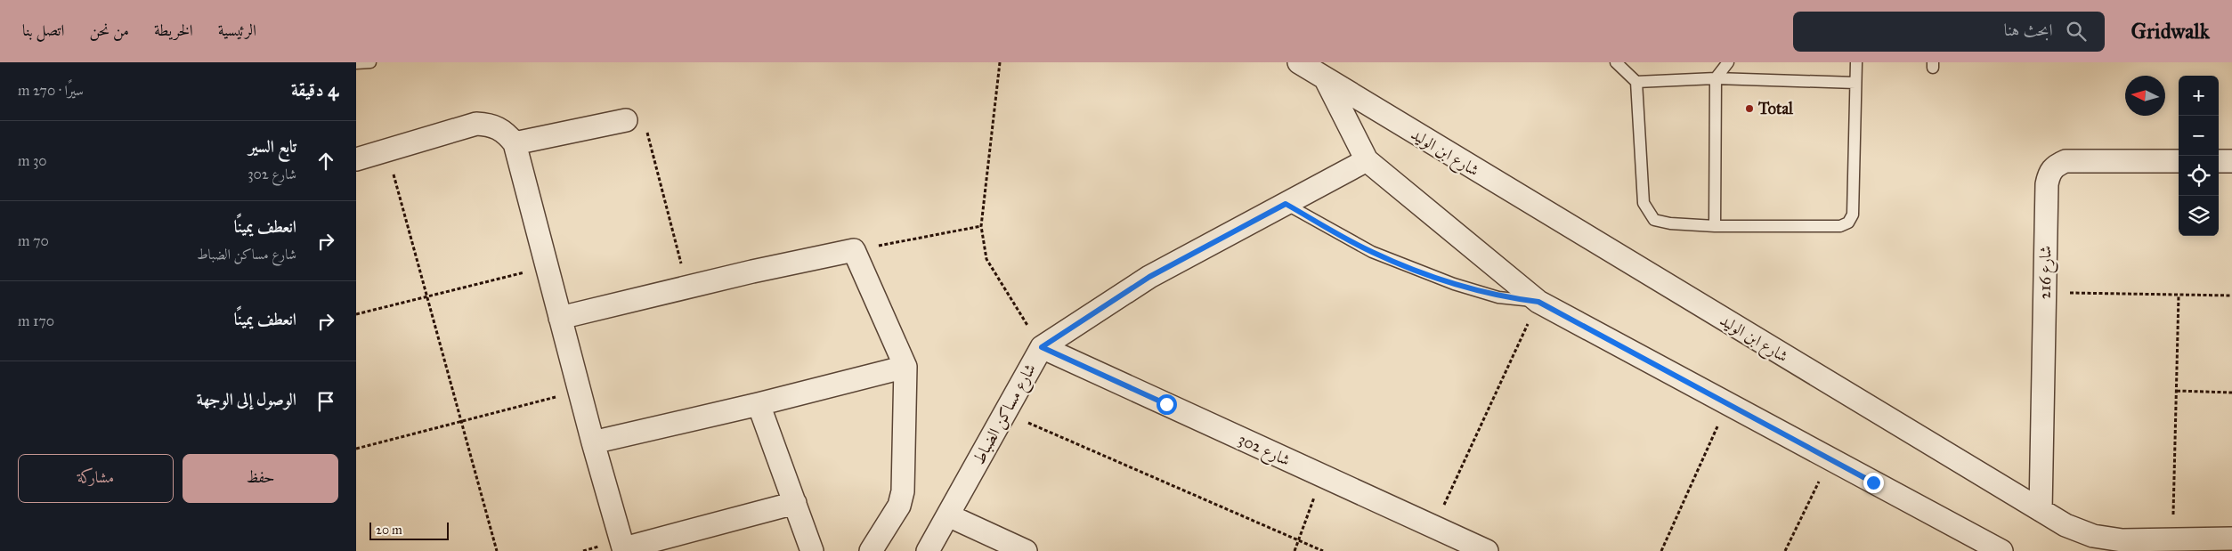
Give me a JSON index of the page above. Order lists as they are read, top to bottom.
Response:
{
  "streets": {
    "street": [
      "شارع ابن الوليد",
      "شارع 216",
      "شارع مساكن الضباط",
      "شارع 302"
    ]
  },
  "crossings": [
    ["شارع ابن الوليد", "شارع 216"],
    ["شارع مساكن الضباط", "شارع 302"]
  ],
  "places": ["Total"],
  "scale_bar": "20 m",
  "north": "left",
  "page": {
    "header": "Gridwalk",
    "search": "ابحث هنا",
    "nav": [
      "الرئيسية",
      "الخريطة",
      "من نحن",
      "اتصل بنا"
    ],
    "heading": ["4 دقيقة", "سيرًا · 270 m"],
    "map_buttons": ["+", "−"],
    "list": [
      ["تابع السير", "شارع 302", "30 m"],
      ["انعطف يمينًا", "شارع مساكن الضباط", "70 m"],
      ["انعطف يمينًا", "170 m"],
      "الوصول إلى الوجهة"
    ],
    "buttons": ["حفظ", "مشاركة"],
    "scale": "20 m"
  }
}
